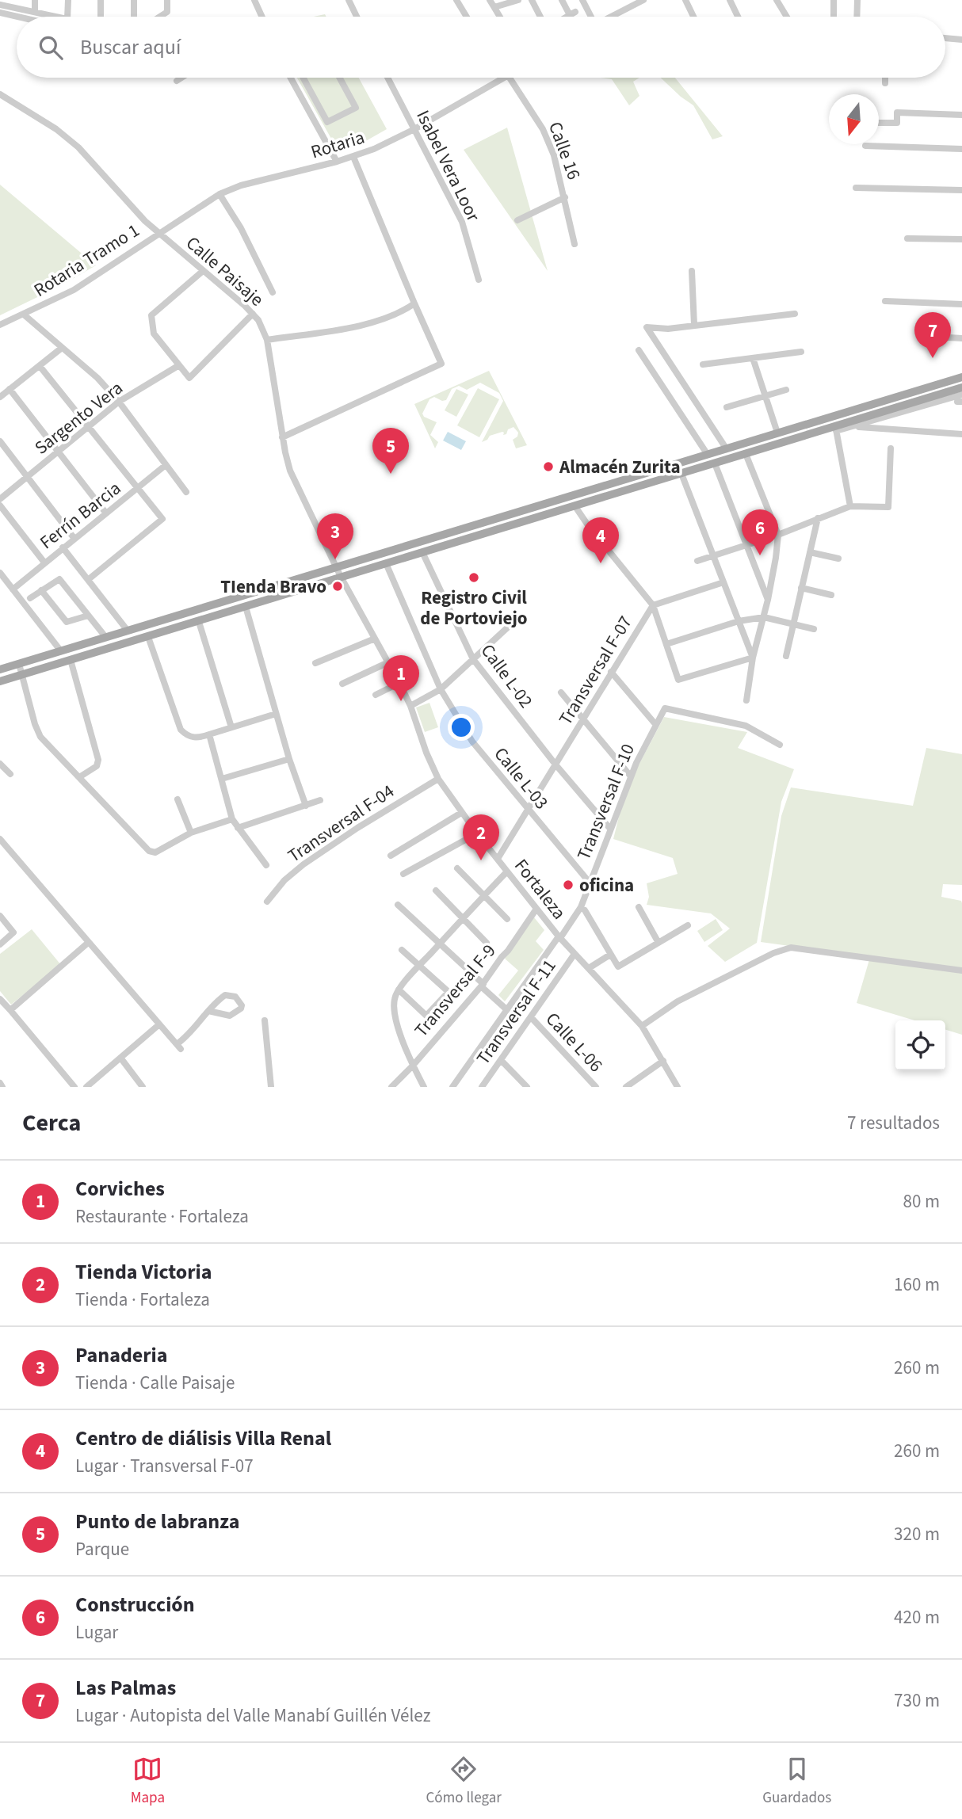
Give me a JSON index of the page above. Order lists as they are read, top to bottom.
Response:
{
  "streets": {
    "street": [
      "Rotaria",
      "Calle 16",
      "Isabel Vera Loor",
      "Rotaria Tramo 1",
      "Calle Paisaje",
      "Sargento Vera",
      "Ferrín Barcia",
      "Transversal F-07",
      "Calle L-02",
      "Calle L-03",
      "Transversal F-10",
      "Transversal F-04",
      "Fortaleza",
      "Transversal F-9",
      "Transversal F-11",
      "Calle L-06"
    ]
  },
  "crossings": [
    ["Rotaria", "Isabel Vera Loor"],
    ["Rotaria", "Rotaria Tramo 1"],
    ["Rotaria", "Calle Paisaje"],
    ["Rotaria Tramo 1", "Calle Paisaje"],
    ["Calle Paisaje", "Fortaleza"],
    ["Transversal F-07", "Calle L-02"],
    ["Transversal F-07", "Calle L-03"],
    ["Transversal F-07", "Fortaleza"],
    ["Calle L-02", "Transversal F-10"],
    ["Calle L-03", "Transversal F-10"],
    ["Transversal F-10", "Fortaleza"],
    ["Transversal F-04", "Fortaleza"],
    ["Fortaleza", "Transversal F-9"],
    ["Fortaleza", "Transversal F-11"],
    ["Transversal F-11", "Calle L-06"]
  ],
  "places": [
    "Almacén Zurita",
    "Registro Civil de Portoviejo",
    "TIenda Bravo",
    "oficina"
  ],
  "north": "bottom",
  "page": {
    "search": "Buscar aquí",
    "pins": [
      "7",
      "5",
      "6",
      "3",
      "4",
      "1",
      "2"
    ],
    "heading": ["Cerca", "7 resultados"],
    "list": [
      {
        "mark": "1",
        "name": "Corviches",
        "note": "Restaurante · Fortaleza",
        "value": "80 m"
      },
      {
        "mark": "2",
        "name": "Tienda Victoria",
        "note": "Tienda · Fortaleza",
        "value": "160 m"
      },
      {
        "mark": "3",
        "name": "Panaderia",
        "note": "Tienda · Calle Paisaje",
        "value": "260 m"
      },
      {
        "mark": "4",
        "name": "Centro de diálisis Villa Renal",
        "note": "Lugar · Transversal F-07",
        "value": "260 m"
      },
      {
        "mark": "5",
        "name": "Punto de labranza",
        "note": "Parque",
        "value": "320 m"
      },
      {
        "mark": "6",
        "name": "Construcción",
        "note": "Lugar",
        "value": "420 m"
      },
      {
        "mark": "7",
        "name": "Las Palmas",
        "note": "Lugar · Autopista del Valle Manabí Guillén Vélez",
        "value": "730 m"
      }
    ],
    "nav": ["Mapa", "Cómo llegar", "Guardados"]
  }
}
